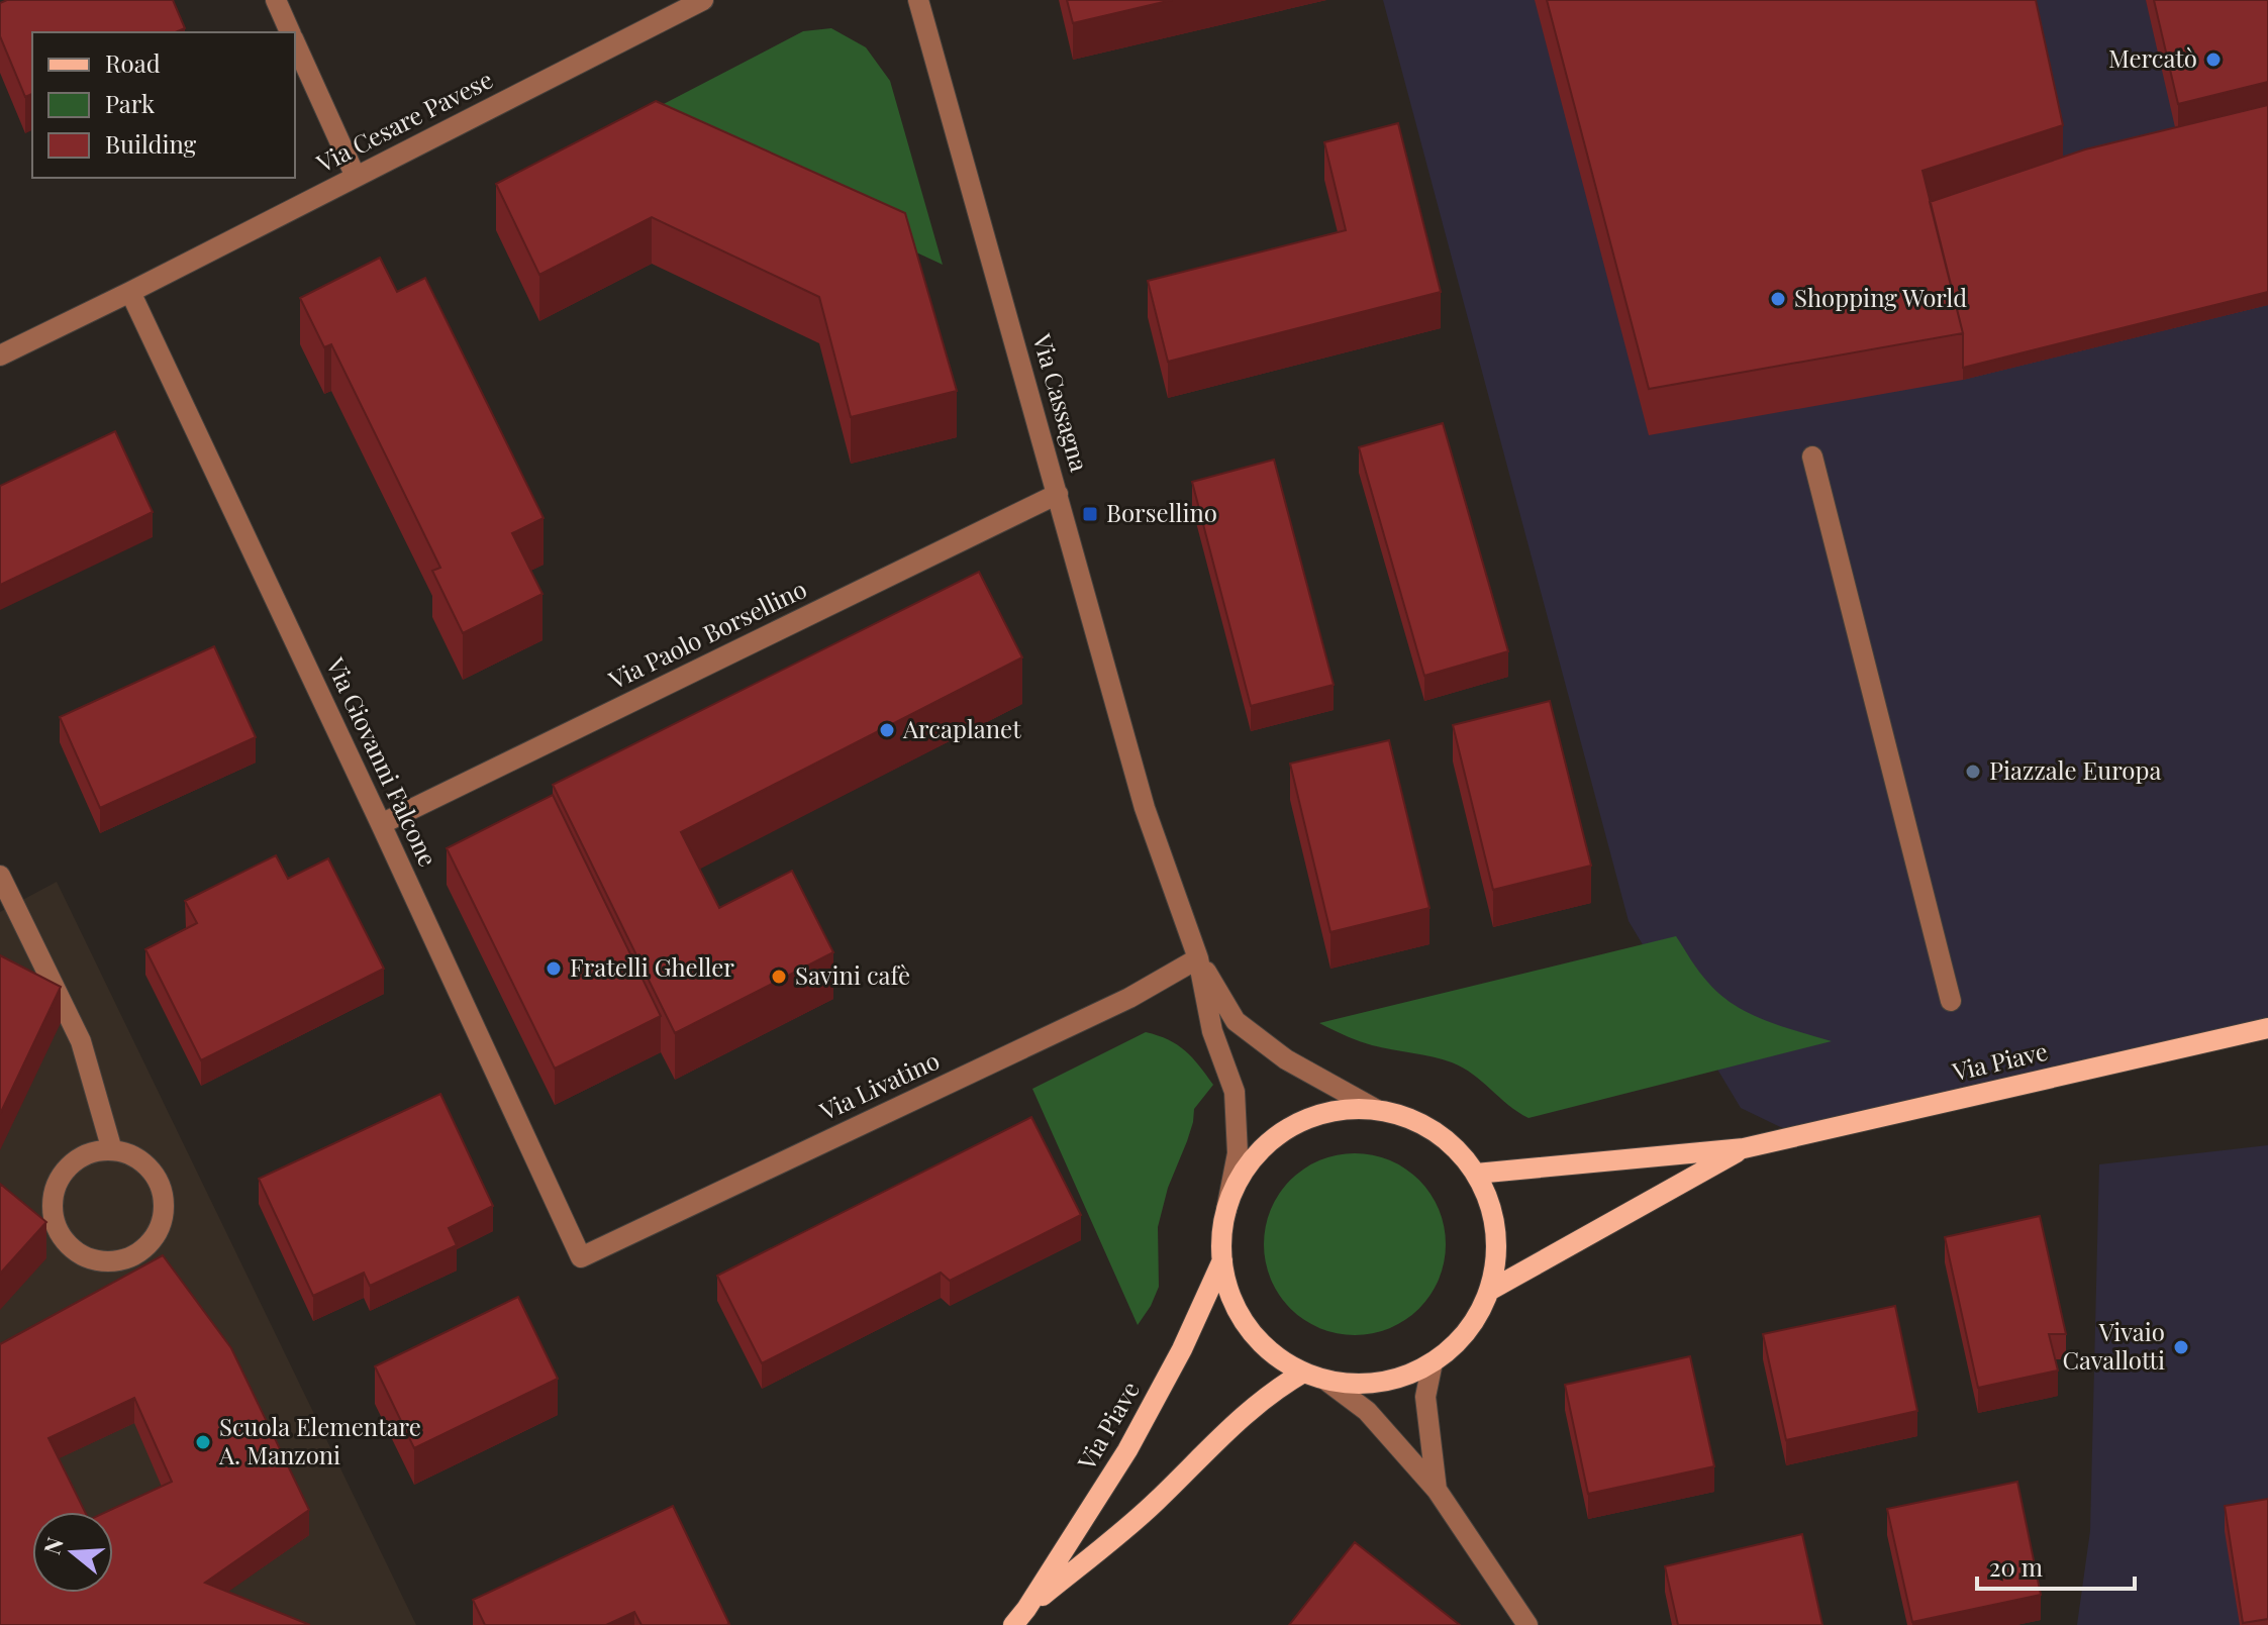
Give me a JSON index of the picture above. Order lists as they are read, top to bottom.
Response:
{
  "streets": {
    "main road": ["Via Piave"],
    "street": [
      "Via Cesare Pavese",
      "Via Cassagna",
      "Via Paolo Borsellino",
      "Via Giovanni Falcone",
      "Via Livatino"
    ]
  },
  "crossings": [
    ["Via Cesare Pavese", "Via Giovanni Falcone"],
    ["Via Cassagna", "Via Paolo Borsellino"],
    ["Via Cassagna", "Via Piave"],
    ["Via Cassagna", "Via Livatino"],
    ["Via Paolo Borsellino", "Via Giovanni Falcone"],
    ["Via Giovanni Falcone", "Via Livatino"]
  ],
  "places": {
    "other": [
      "Mercatò",
      "Shopping World",
      "Arcaplanet",
      "Piazzale Europa",
      "Fratelli Gheller",
      "Savini cafè",
      "Vivaio Cavallotti",
      "Scuola Elementare A. Manzoni"
    ],
    "transit": ["Borsellino"]
  },
  "legend": ["Road", "Park", "Building"],
  "scale_bar": "20 m",
  "north": "left"
}
